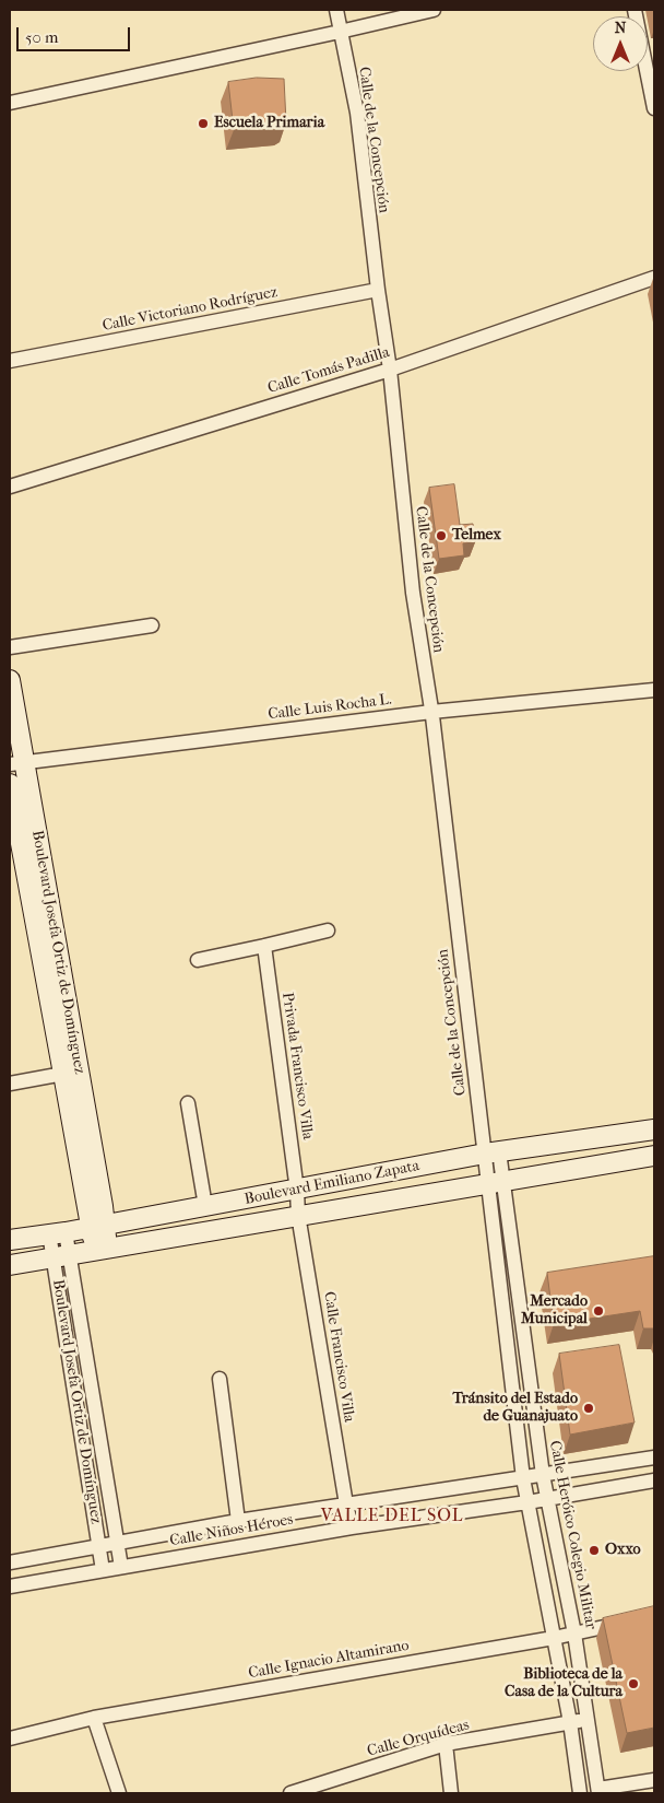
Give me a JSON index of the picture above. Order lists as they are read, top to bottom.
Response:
{
  "streets": {
    "street": [
      "Calle de la Concepción",
      "Calle Victoriano Rodríguez",
      "Calle Tomás Padilla",
      "Calle Luis Rocha L.",
      "Boulevard Josefa Ortiz de Domínguez",
      "Privada Francisco Villa",
      "Boulevard Emiliano Zapata",
      "Calle Francisco Villa",
      "Calle Niños Héroes",
      "Calle Heróico Colegio Militar",
      "Calle Ignacio Altamirano",
      "Calle Orquídeas"
    ]
  },
  "crossings": [
    ["Calle de la Concepción", "Calle Victoriano Rodríguez"],
    ["Calle de la Concepción", "Calle Tomás Padilla"],
    ["Calle de la Concepción", "Calle Luis Rocha L."],
    ["Calle de la Concepción", "Boulevard Emiliano Zapata"],
    ["Calle de la Concepción", "Calle Heróico Colegio Militar"],
    ["Calle Luis Rocha L.", "Boulevard Josefa Ortiz de Domínguez"],
    ["Boulevard Josefa Ortiz de Domínguez", "Boulevard Emiliano Zapata"],
    ["Boulevard Josefa Ortiz de Domínguez", "Calle Niños Héroes"],
    ["Privada Francisco Villa", "Boulevard Emiliano Zapata"],
    ["Privada Francisco Villa", "Calle Francisco Villa"],
    ["Boulevard Emiliano Zapata", "Calle Francisco Villa"],
    ["Boulevard Emiliano Zapata", "Calle Heróico Colegio Militar"],
    ["Calle Francisco Villa", "Calle Niños Héroes"],
    ["Calle Niños Héroes", "Calle Heróico Colegio Militar"],
    ["Calle Heróico Colegio Militar", "Calle Ignacio Altamirano"],
    ["Calle Heróico Colegio Militar", "Calle Orquídeas"]
  ],
  "districts": ["VALLE DEL SOL"],
  "places": [
    "Escuela Primaria",
    "Telmex",
    "Mercado Municipal",
    "Tránsito del Estado de Guanajuato",
    "Oxxo",
    "Biblioteca de la Casa de la Cultura"
  ],
  "scale_bar": "50 m",
  "north": "top"
}
